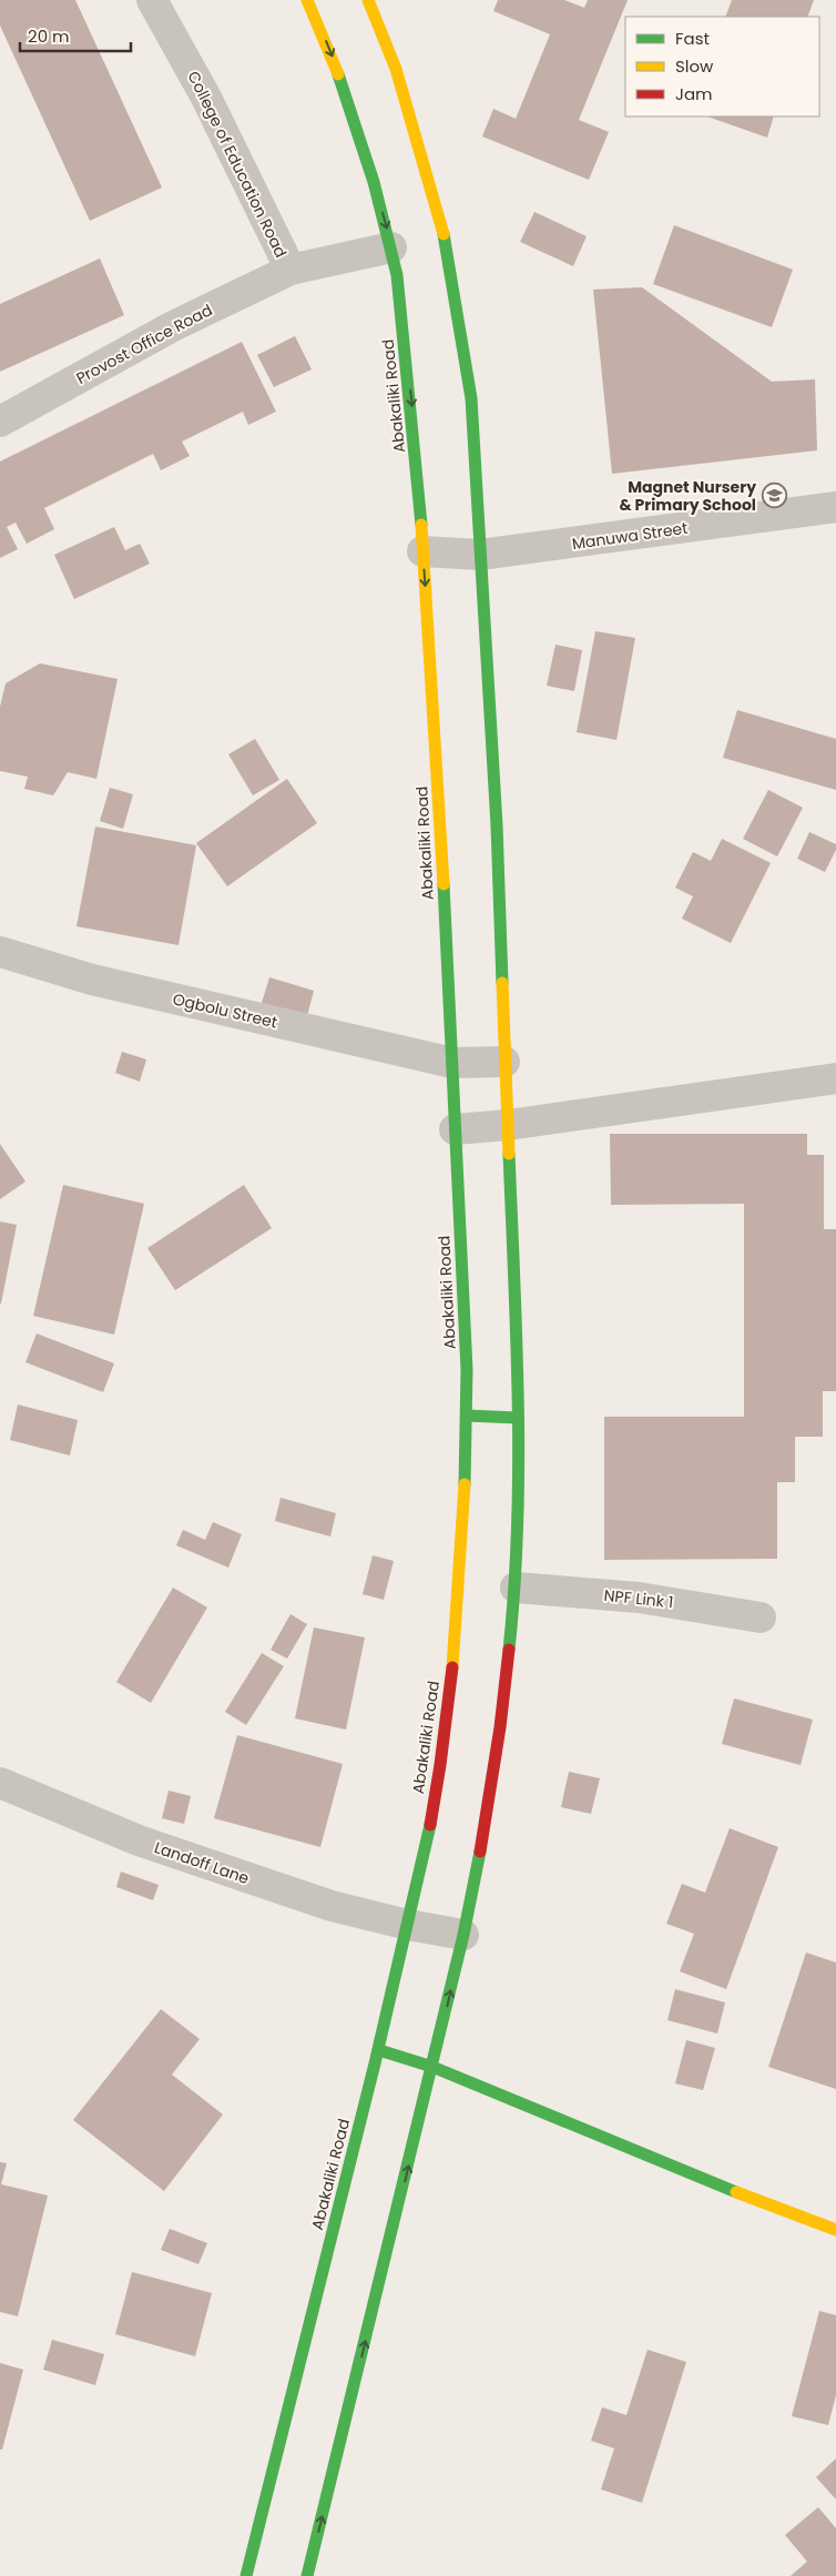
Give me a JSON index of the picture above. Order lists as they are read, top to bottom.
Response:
{
  "streets": {
    "main road": ["Abakaliki Road"],
    "street": [
      "College of Education Road",
      "Provost Office Road",
      "Manuwa Street",
      "Ogbolu Street",
      "NPF Link 1",
      "Landoff Lane"
    ]
  },
  "crossings": [
    ["College of Education Road", "Provost Office Road"],
    ["Provost Office Road", "Abakaliki Road"],
    ["Abakaliki Road", "Manuwa Street"],
    ["Abakaliki Road", "Ogbolu Street"],
    ["Abakaliki Road", "Landoff Lane"]
  ],
  "places": {
    "school or university": ["Magnet Nursery & Primary School"]
  },
  "legend": ["Fast", "Slow", "Jam"],
  "scale_bar": "20 m"
}
